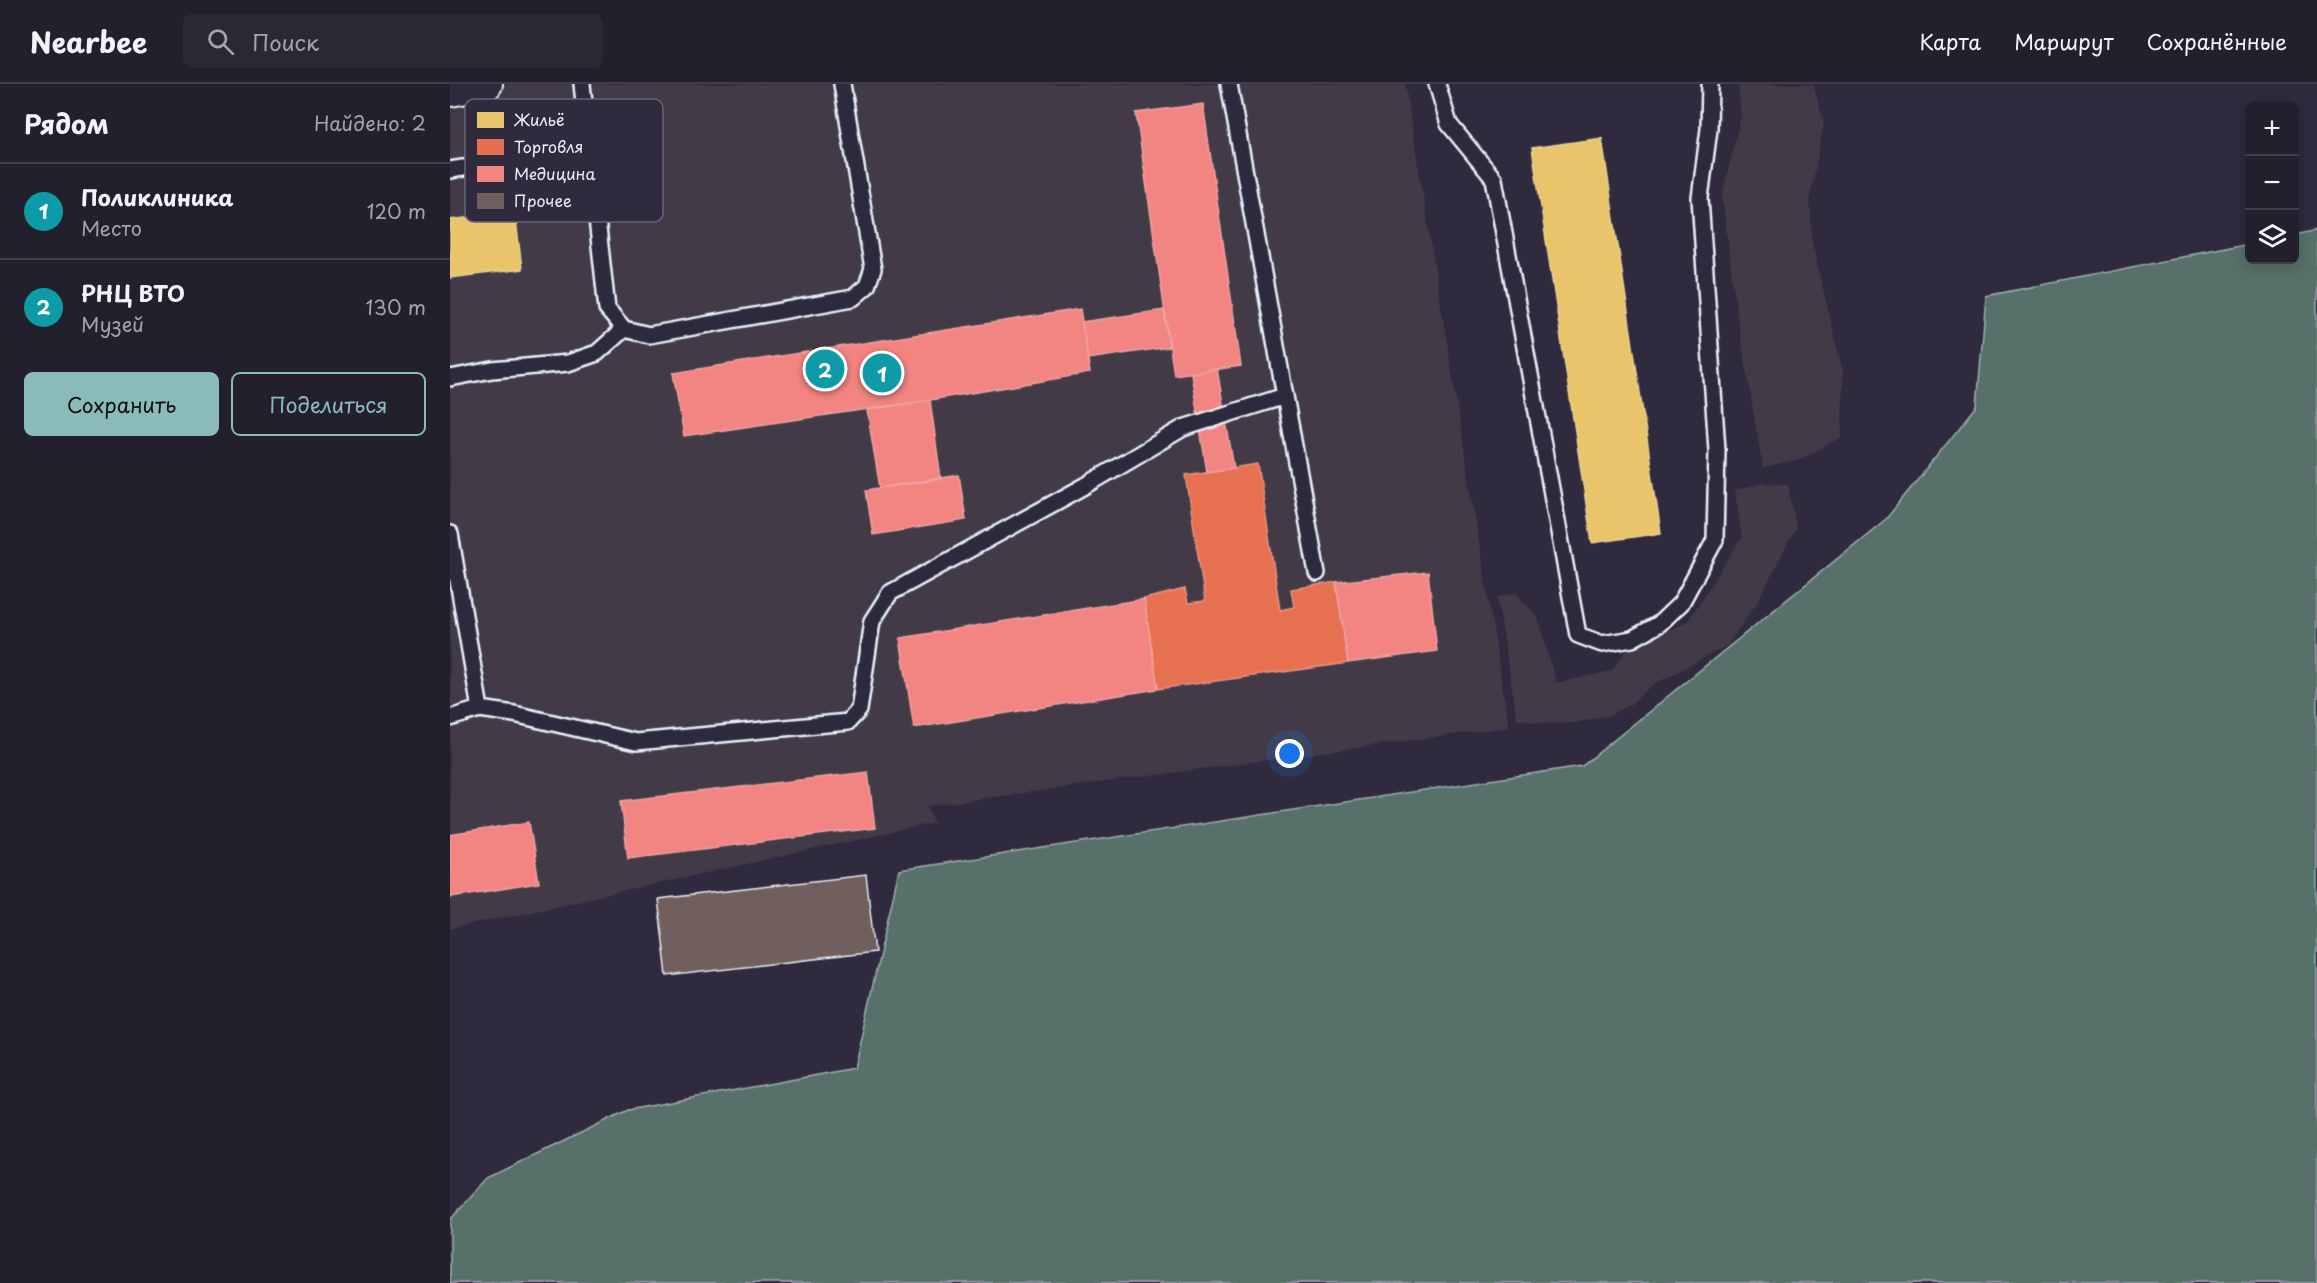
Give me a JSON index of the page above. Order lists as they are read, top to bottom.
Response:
{
  "legend": [
    "Жильё",
    "Торговля",
    "Медицина",
    "Прочее"
  ],
  "page": {
    "header": "Nearbee",
    "search": "Поиск",
    "nav": ["Карта", "Маршрут", "Сохранённые"],
    "heading": ["Рядом", "Найдено: 2"],
    "map_buttons": ["+", "−"],
    "list": [
      {
        "mark": "1",
        "name": "Поликлиника",
        "note": "Место",
        "value": "120 m"
      },
      {
        "mark": "2",
        "name": "РНЦ ВТО",
        "note": "Музей",
        "value": "130 m"
      }
    ],
    "pins": ["2", "1"],
    "buttons": ["Сохранить", "Поделиться"]
  }
}
